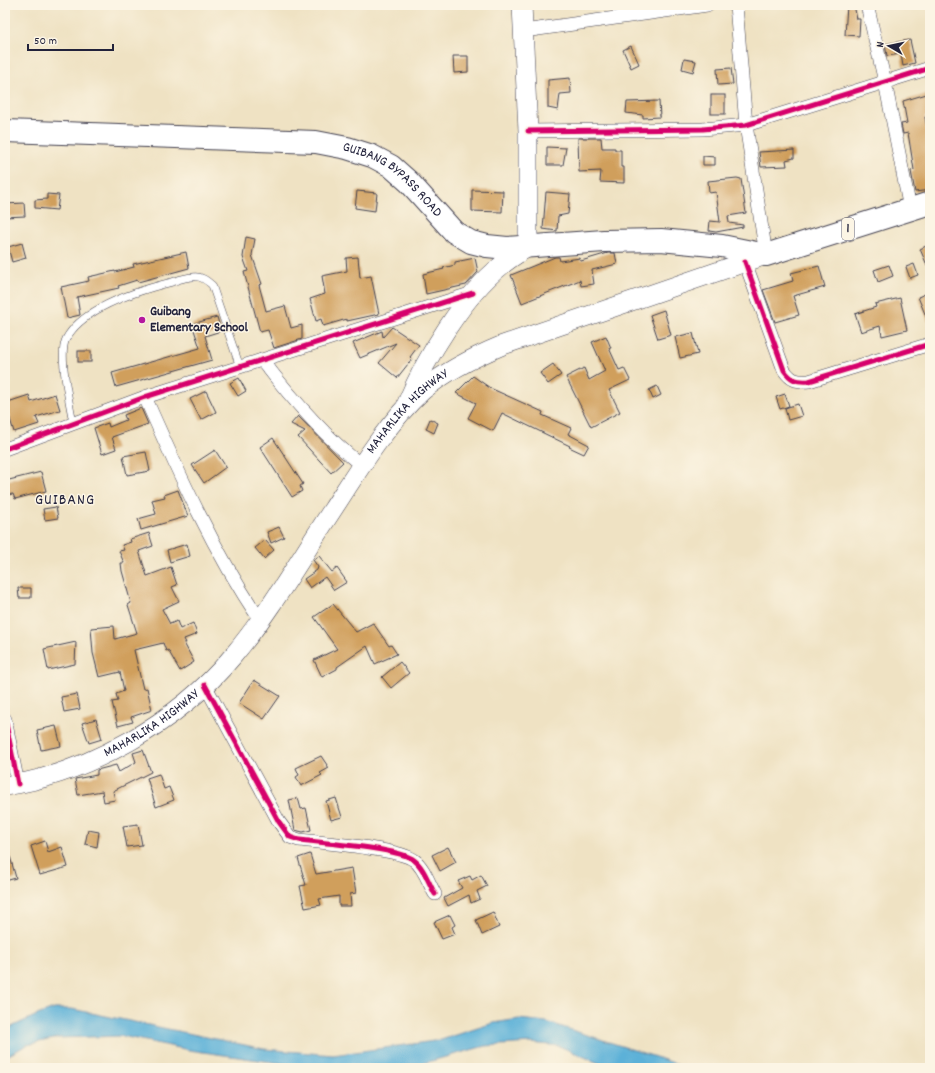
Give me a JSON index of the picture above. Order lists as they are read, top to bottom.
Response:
{
  "streets": {
    "highway": ["GUIBANG BYPASS ROAD", "1", "MAHARLIKA HIGHWAY"]
  },
  "crossings": [
    ["GUIBANG BYPASS ROAD", "MAHARLIKA HIGHWAY"]
  ],
  "districts": ["GUIBANG"],
  "places": ["Guibang Elementary School"],
  "scale_bar": "50 m",
  "north": "left"
}
